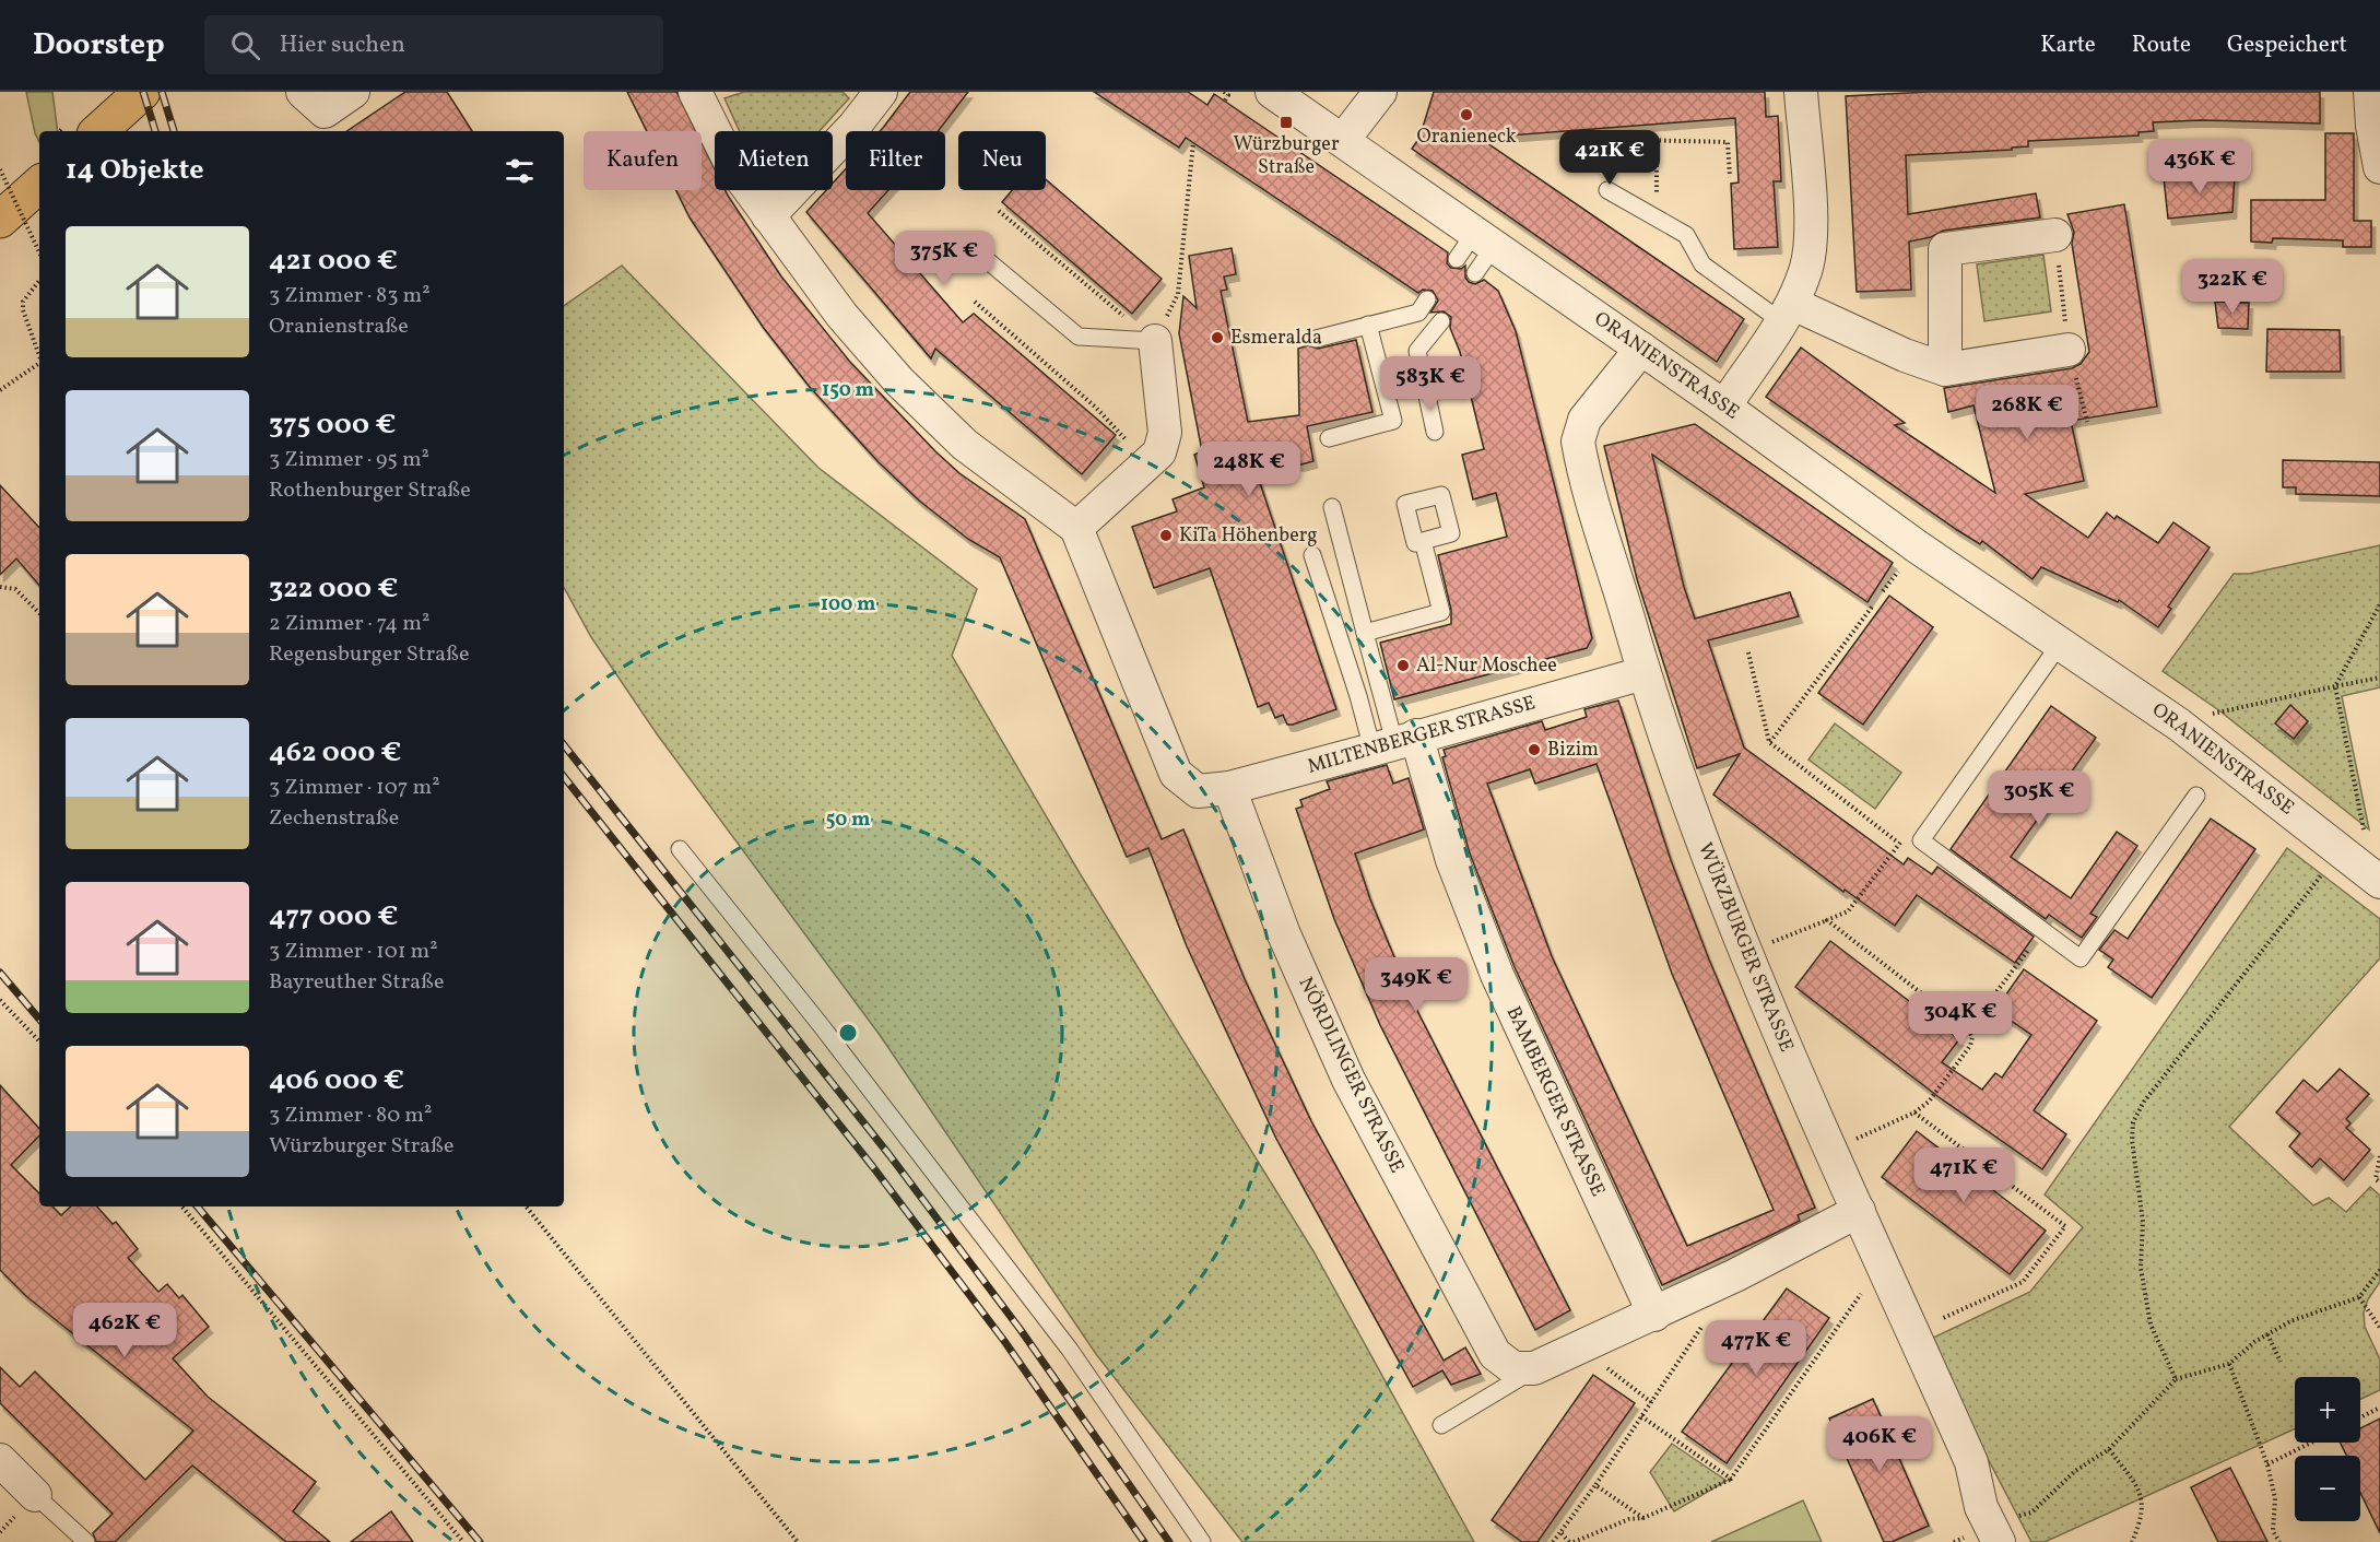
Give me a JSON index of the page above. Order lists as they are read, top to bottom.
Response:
{
  "streets": {
    "street": [
      "ORANIENSTRASSE",
      "MILTENBERGER STRASSE",
      "WÜRZBURGER STRASSE",
      "NÖRDLINGER STRASSE",
      "BAMBERGER STRASSE"
    ]
  },
  "crossings": [
    ["ORANIENSTRASSE", "WÜRZBURGER STRASSE"],
    ["MILTENBERGER STRASSE", "WÜRZBURGER STRASSE"],
    ["MILTENBERGER STRASSE", "NÖRDLINGER STRASSE"],
    ["MILTENBERGER STRASSE", "BAMBERGER STRASSE"]
  ],
  "places": {
    "other": [
      "Oranieneck",
      "Esmeralda",
      "KiTa Höhenberg",
      "Al-Nur Moschee",
      "Bizim"
    ],
    "transit": ["Würzburger Straße"]
  },
  "page": {
    "header": "Doorstep",
    "search": "Hier suchen",
    "nav": ["Karte", "Route", "Gespeichert"],
    "price": [
      "421K €",
      "436K €",
      "375K €",
      "322K €",
      "583K €",
      "268K €",
      "248K €",
      "305K €",
      "349K €",
      "304K €",
      "471K €",
      "462K €",
      "477K €",
      "406K €"
    ],
    "chip": [
      "Kaufen",
      "Mieten",
      "Filter",
      "Neu"
    ],
    "heading": "14 Objekte",
    "list": [
      {
        "name": "421 000 €",
        "note": "3 Zimmer · 83 m² · Oranienstraße"
      },
      {
        "name": "375 000 €",
        "note": "3 Zimmer · 95 m² · Rothenburger Straße"
      },
      {
        "name": "322 000 €",
        "note": "2 Zimmer · 74 m² · Regensburger Straße"
      },
      {
        "name": "462 000 €",
        "note": "3 Zimmer · 107 m² · Zechenstraße"
      },
      {
        "name": "477 000 €",
        "note": "3 Zimmer · 101 m² · Bayreuther Straße"
      },
      {
        "name": "406 000 €",
        "note": "3 Zimmer · 80 m² · Würzburger Straße"
      }
    ],
    "map_buttons": ["+", "−"]
  },
  "rings": ["150 m", "100 m", "50 m"]
}
